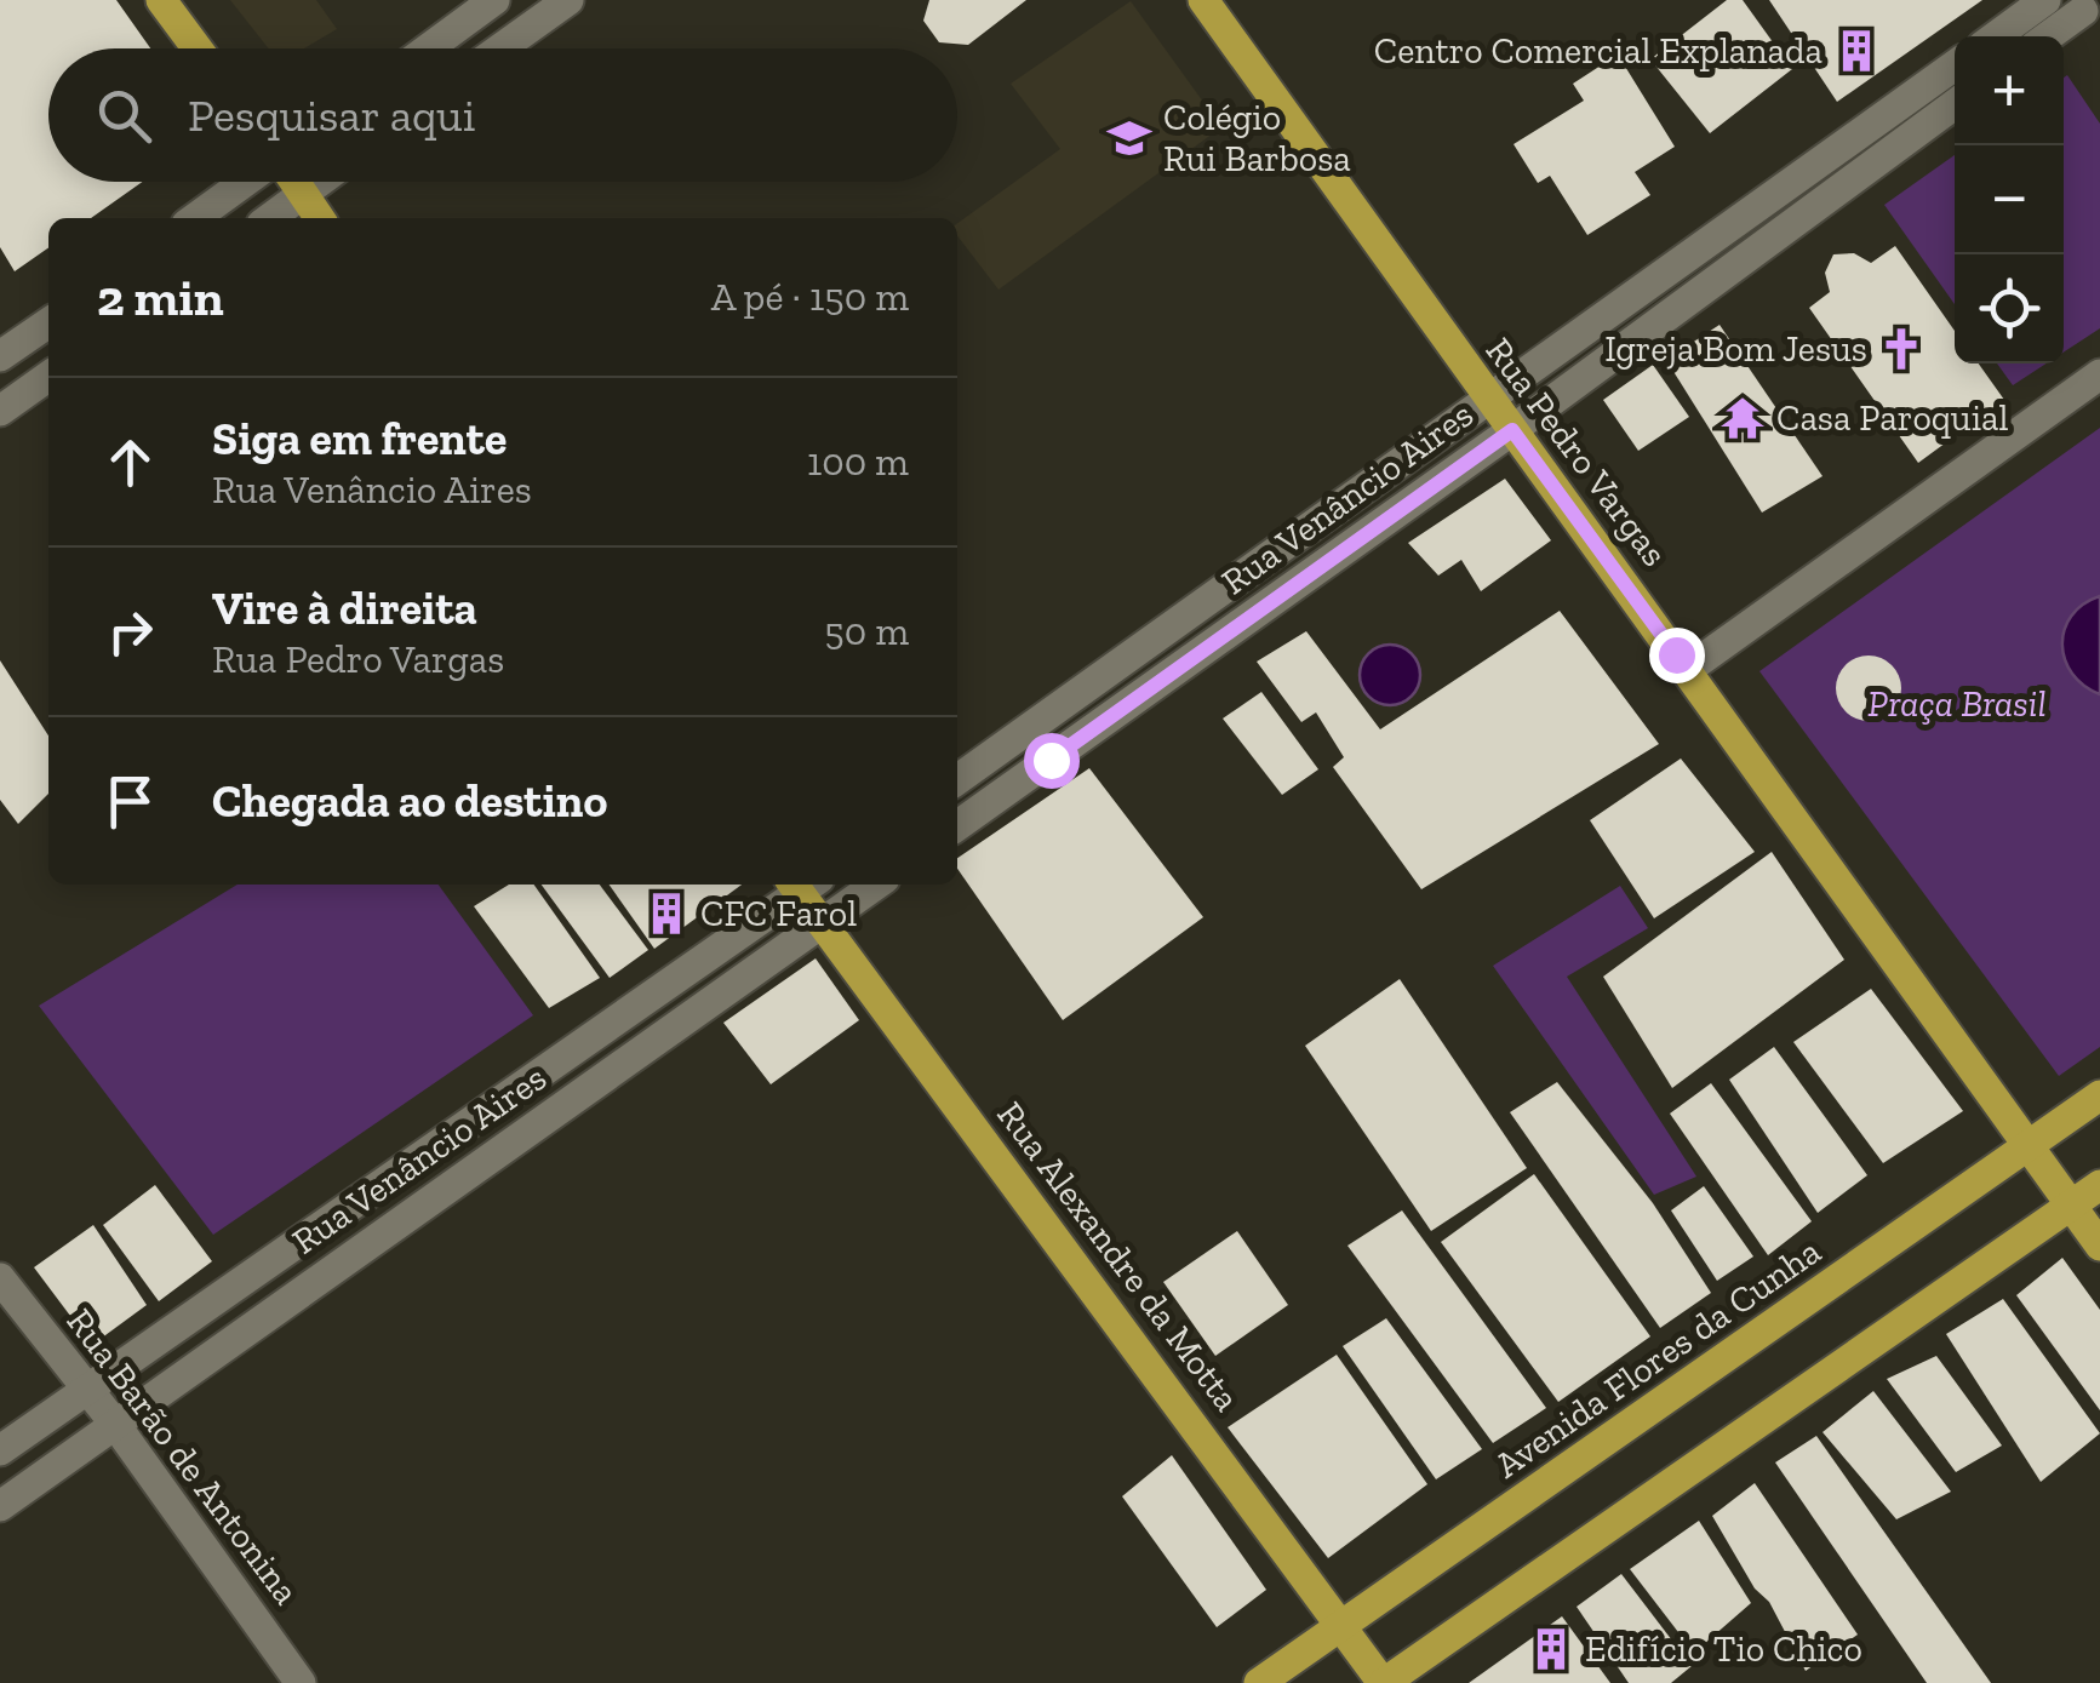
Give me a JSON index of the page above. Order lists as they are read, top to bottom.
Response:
{
  "streets": {
    "main road": ["Rua Pedro Vargas", "Rua Alexandre da Motta", "Avenida Flores da Cunha"],
    "street": ["Rua Venâncio Aires", "Rua Barão de Antonina"]
  },
  "crossings": [
    ["Rua Pedro Vargas", "Rua Venâncio Aires"],
    ["Rua Pedro Vargas", "Avenida Flores da Cunha"],
    ["Rua Venâncio Aires", "Rua Alexandre da Motta"],
    ["Rua Venâncio Aires", "Rua Barão de Antonina"],
    ["Rua Alexandre da Motta", "Avenida Flores da Cunha"]
  ],
  "parks": ["Praça Brasil"],
  "places": {
    "building": ["Centro Comercial Explanada", "CFC Farol", "Edifício Tio Chico"],
    "school or university": ["Colégio Rui Barbosa"],
    "church": ["Igreja Bom Jesus"],
    "temple": ["Casa Paroquial"]
  },
  "page": {
    "map_buttons": ["+", "−"],
    "search": "Pesquisar aqui",
    "heading": ["2 min", "A pé · 150 m"],
    "list": [
      ["Siga em frente", "Rua Venâncio Aires", "100 m"],
      ["Vire à direita", "Rua Pedro Vargas", "50 m"],
      "Chegada ao destino"
    ]
  }
}
